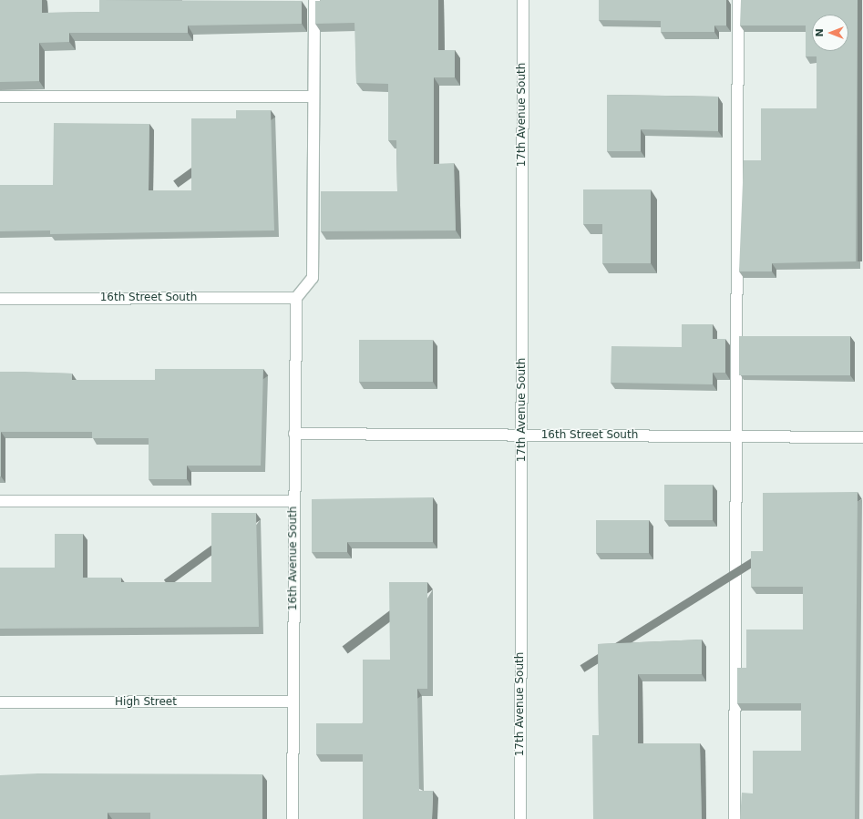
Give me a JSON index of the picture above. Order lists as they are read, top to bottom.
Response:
{
  "streets": {
    "street": [
      "17th Avenue South",
      "16th Street South",
      "16th Avenue South",
      "High Street"
    ]
  },
  "crossings": [
    ["17th Avenue South", "16th Street South"],
    ["16th Street South", "16th Avenue South"],
    ["16th Avenue South", "High Street"]
  ],
  "north": "left"
}
